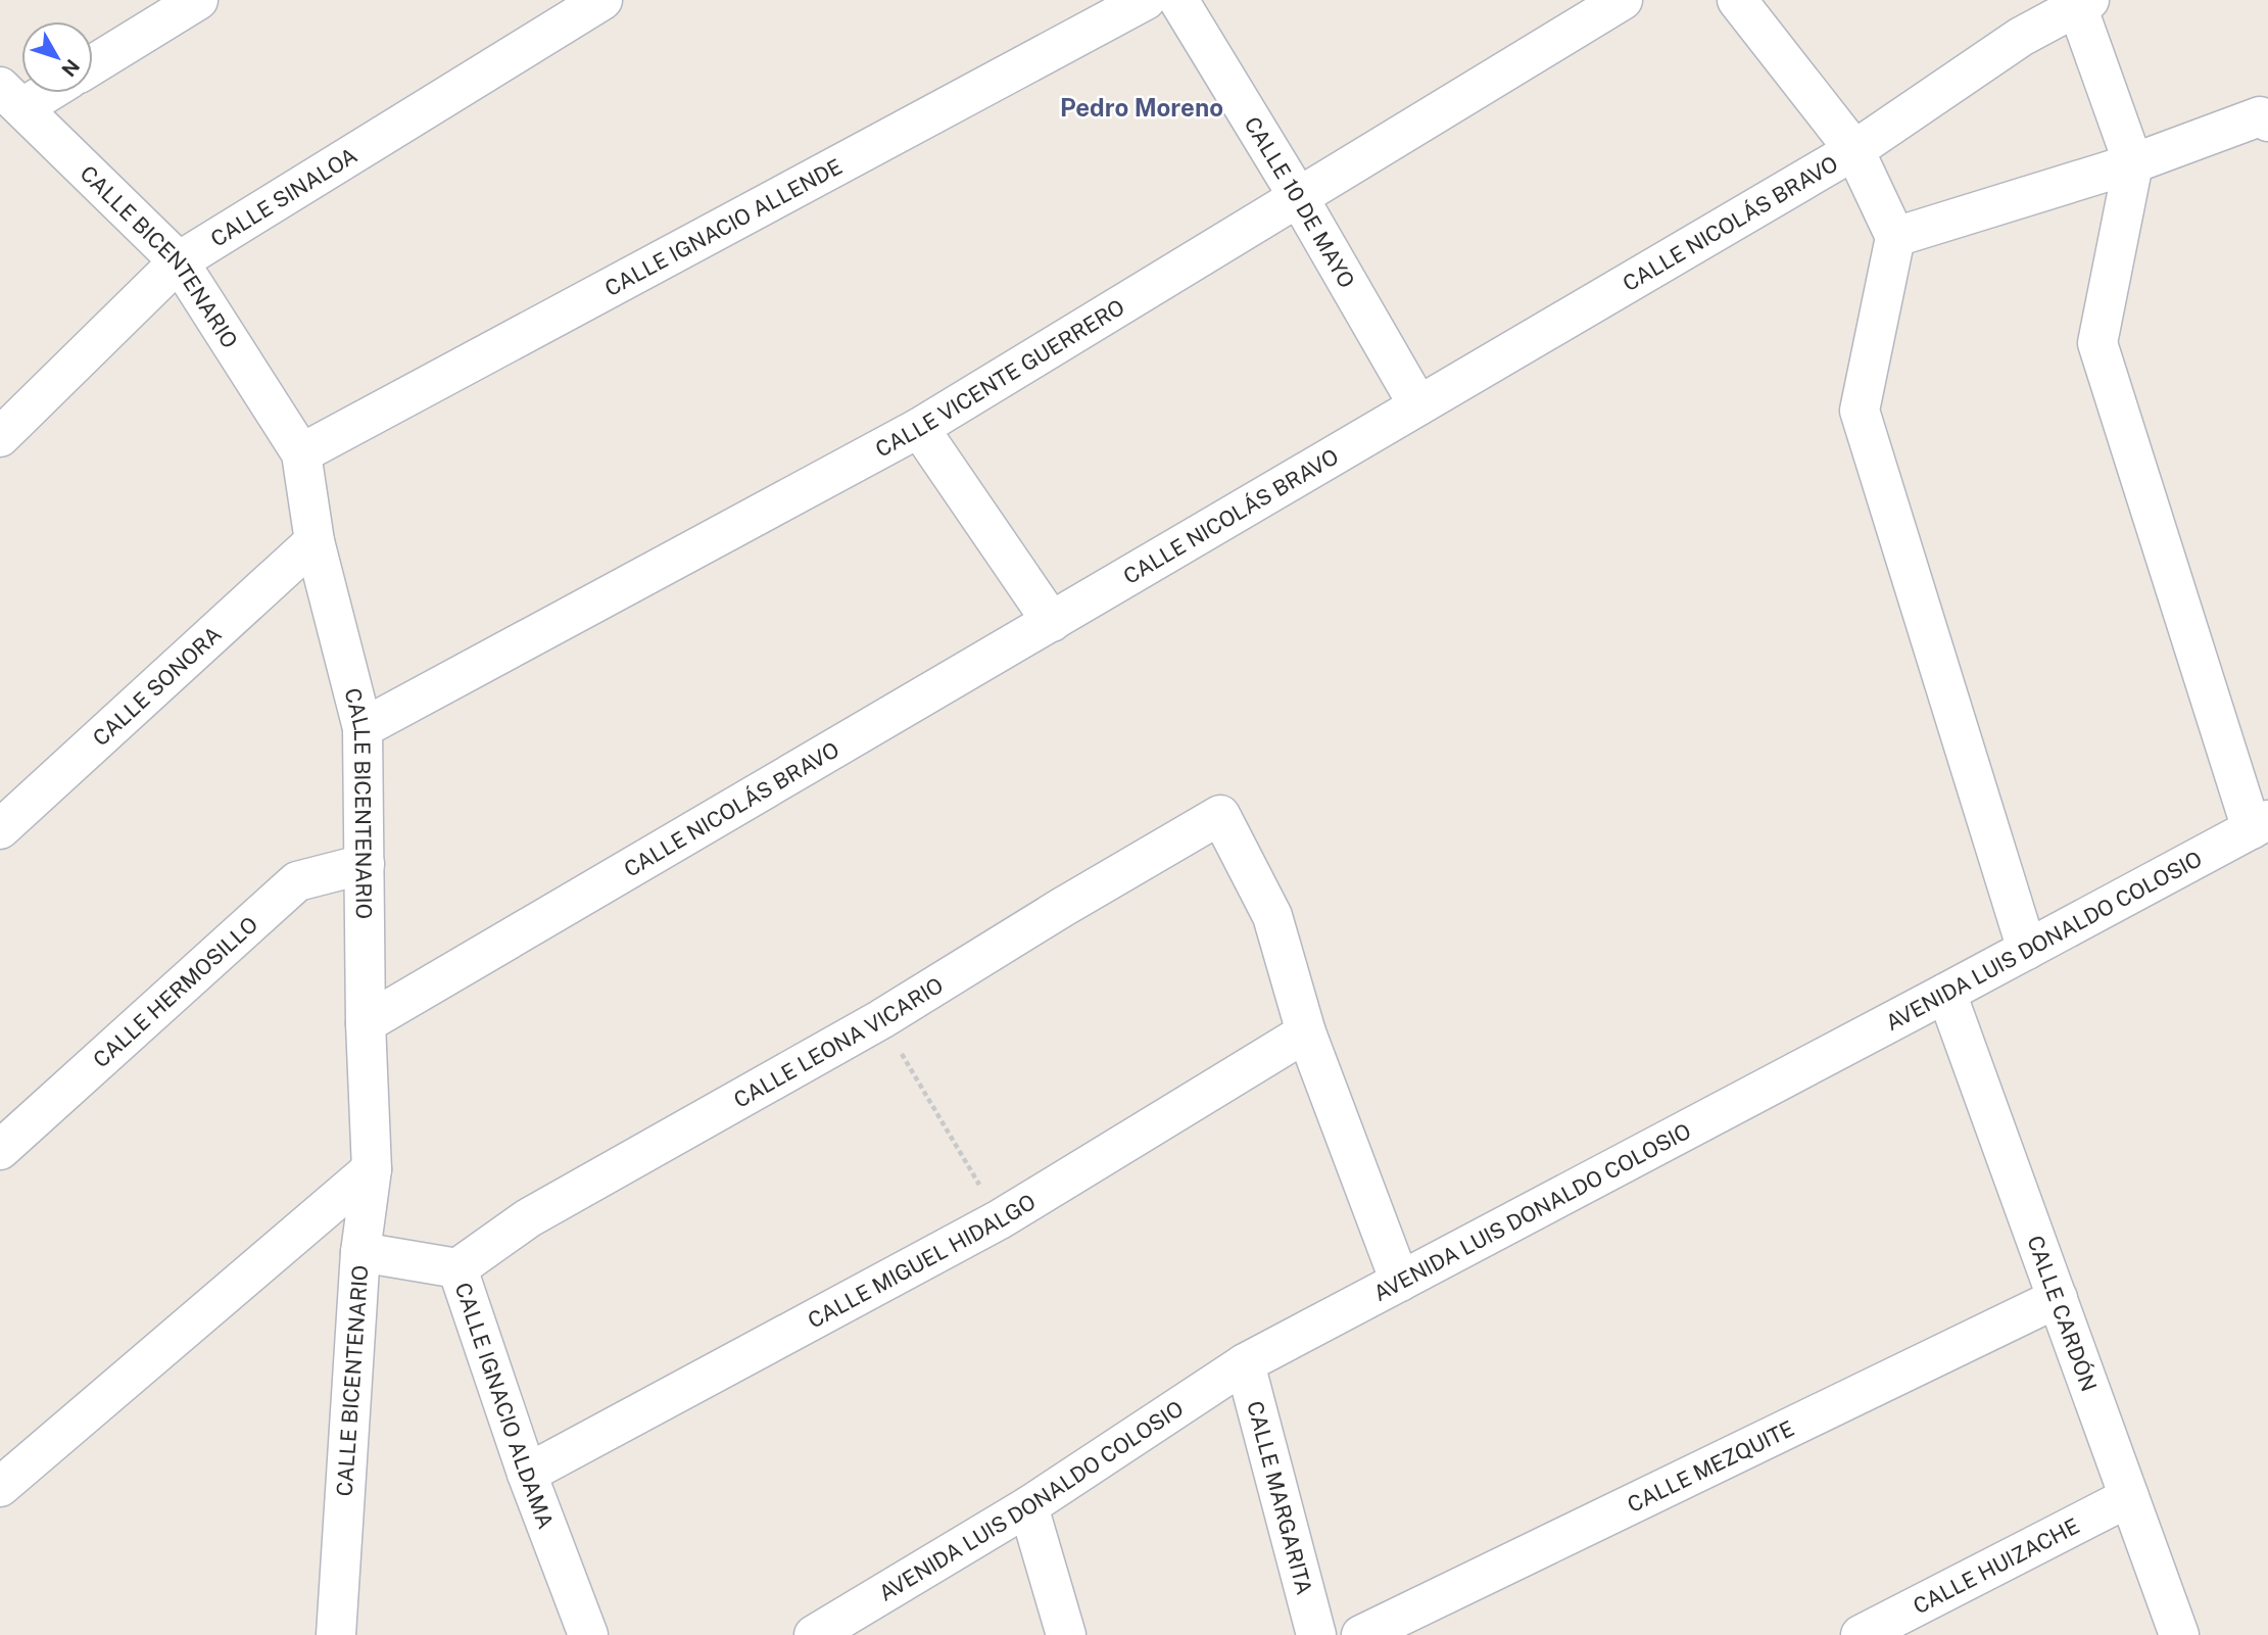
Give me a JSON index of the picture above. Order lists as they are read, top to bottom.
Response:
{
  "streets": {
    "street": [
      "CALLE SINALOA",
      "CALLE 10 DE MAYO",
      "CALLE NICOLÁS BRAVO",
      "CALLE IGNACIO ALLENDE",
      "CALLE BICENTENARIO",
      "CALLE VICENTE GUERRERO",
      "CALLE SONORA",
      "AVENIDA LUIS DONALDO COLOSIO",
      "CALLE HERMOSILLO",
      "CALLE LEONA VICARIO",
      "CALLE MIGUEL HIDALGO",
      "CALLE CARDÓN",
      "CALLE IGNACIO ALDAMA",
      "CALLE MEZQUITE",
      "CALLE MARGARITA",
      "CALLE HUIZACHE"
    ]
  },
  "crossings": [
    ["CALLE SINALOA", "CALLE BICENTENARIO"],
    ["CALLE 10 DE MAYO", "CALLE NICOLÁS BRAVO"],
    ["CALLE 10 DE MAYO", "CALLE VICENTE GUERRERO"],
    ["CALLE NICOLÁS BRAVO", "CALLE BICENTENARIO"],
    ["CALLE IGNACIO ALLENDE", "CALLE BICENTENARIO"],
    ["CALLE BICENTENARIO", "CALLE VICENTE GUERRERO"],
    ["CALLE BICENTENARIO", "CALLE SONORA"],
    ["CALLE BICENTENARIO", "CALLE HERMOSILLO"],
    ["CALLE BICENTENARIO", "CALLE IGNACIO ALDAMA"],
    ["AVENIDA LUIS DONALDO COLOSIO", "CALLE CARDÓN"],
    ["AVENIDA LUIS DONALDO COLOSIO", "CALLE MARGARITA"],
    ["CALLE LEONA VICARIO", "CALLE MIGUEL HIDALGO"],
    ["CALLE LEONA VICARIO", "CALLE IGNACIO ALDAMA"],
    ["CALLE MIGUEL HIDALGO", "CALLE IGNACIO ALDAMA"],
    ["CALLE CARDÓN", "CALLE MEZQUITE"],
    ["CALLE CARDÓN", "CALLE HUIZACHE"]
  ],
  "districts": ["Pedro Moreno"],
  "north": "bottom right"
}
